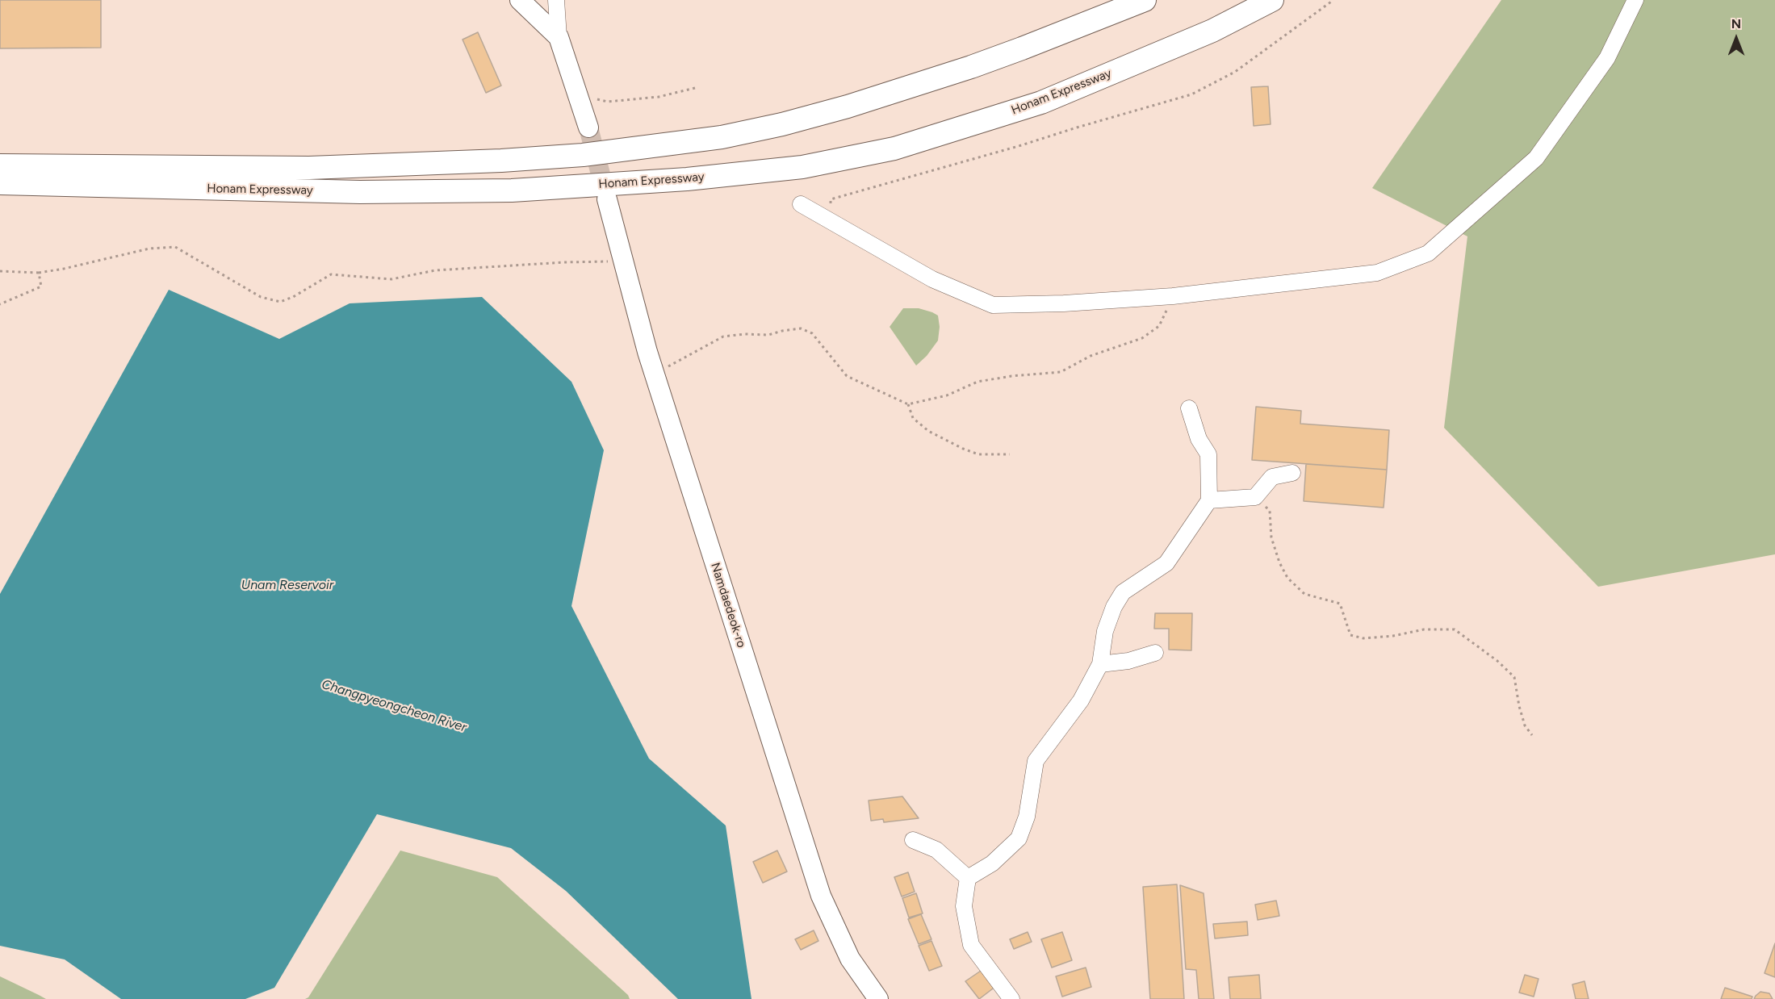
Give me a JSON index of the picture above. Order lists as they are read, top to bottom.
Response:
{
  "streets": {
    "highway": ["Honam Expressway"],
    "main road": ["Namdaedeok-ro"]
  },
  "water": ["Unam Reservoir", "Changpyeongcheon River"],
  "north": "top"
}
